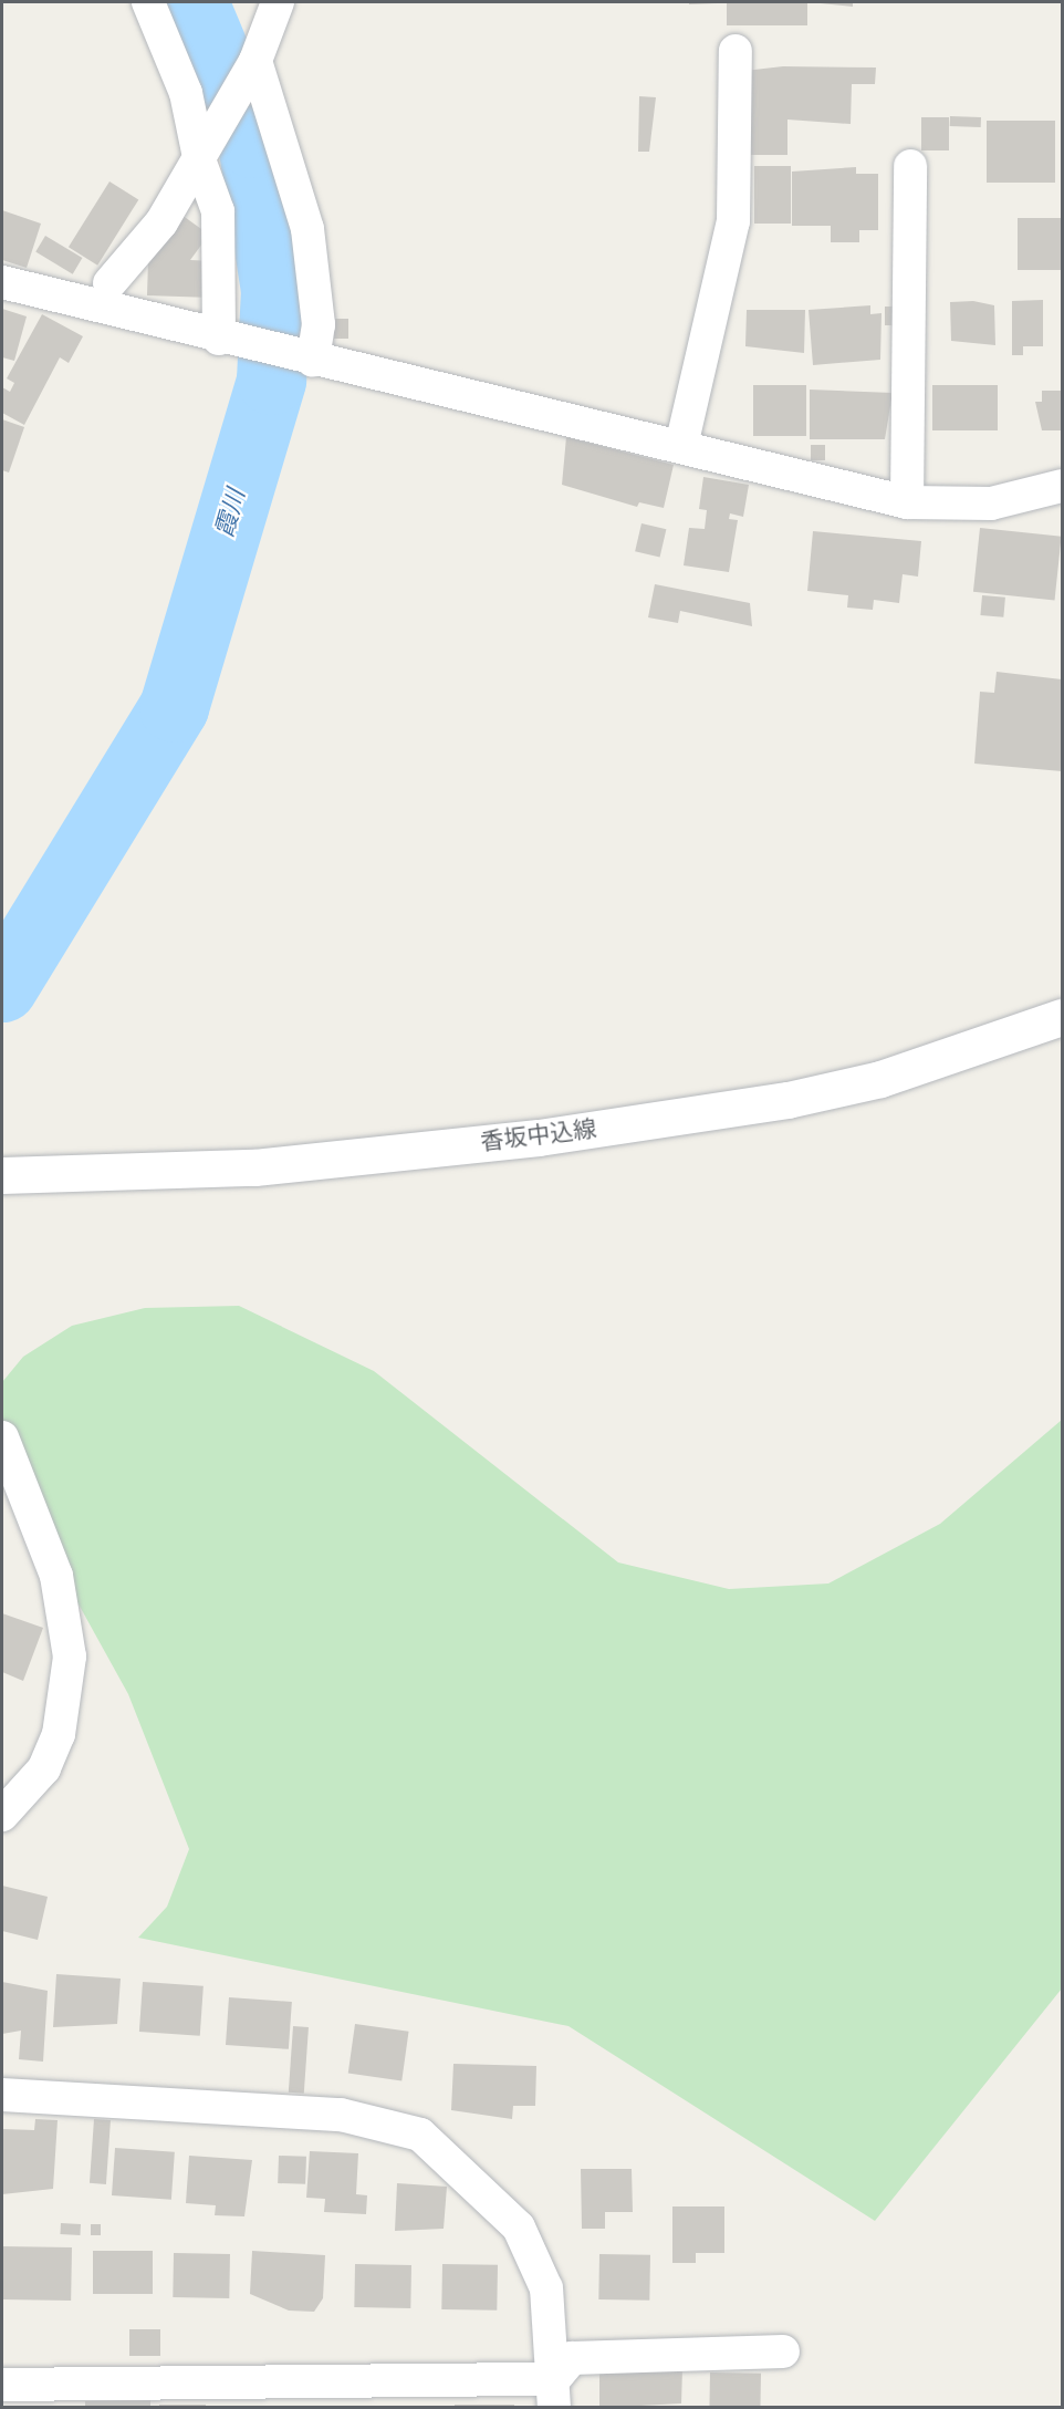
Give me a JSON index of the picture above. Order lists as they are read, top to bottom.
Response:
{
  "streets": {
    "main road": ["香坂中込線"]
  },
  "water": ["霞川"]
}
